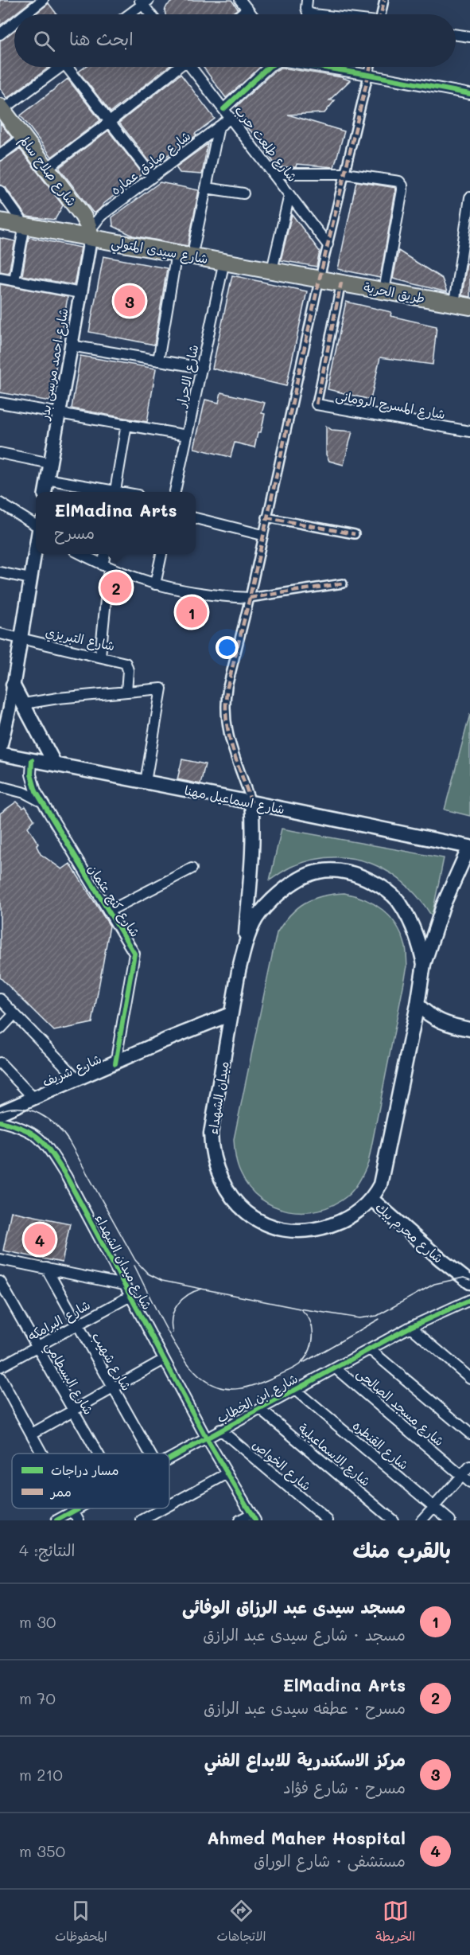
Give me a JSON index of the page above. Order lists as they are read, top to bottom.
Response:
{
  "streets": {
    "main road": [
      "شارع صلاح سالم",
      "شارع سيدى المتولي",
      "طريق الحرية",
      "شارع اسماعيل مهنا",
      "شارع شريف",
      "ميدان الشهداء",
      "شارع محرم بيك"
    ],
    "street": [
      "شارع طلعت حرب",
      "شارع صادق عماره",
      "شارع احمد مرسى بدر",
      "شارع الاحرار",
      "شارع المسرح الرومانى",
      "شارع التبريزي",
      "شارع كنج عثمان",
      "شارع ميدان الشهداء",
      "شارع البرامكه",
      "شارع شهيب",
      "شارع البسطامي",
      "شارع ابن الخطاب",
      "شارع مسجد الصالحى",
      "شارع القنطره",
      "شارع الاسماعيلية",
      "شارع الخواص"
    ]
  },
  "crossings": [
    ["شارع طلعت حرب", "شارع صادق عماره"],
    ["شارع صادق عماره", "شارع صلاح سالم"],
    ["شارع صادق عماره", "شارع سيدى المتولي"],
    ["شارع صادق عماره", "شارع احمد مرسى بدر"],
    ["شارع صلاح سالم", "شارع سيدى المتولي"],
    ["شارع صلاح سالم", "شارع احمد مرسى بدر"],
    ["شارع سيدى المتولي", "طريق الحرية"],
    ["شارع سيدى المتولي", "شارع احمد مرسى بدر"],
    ["شارع سيدى المتولي", "شارع الاحرار"],
    ["طريق الحرية", "شارع المسرح الرومانى"],
    ["شارع اسماعيل مهنا", "شارع كنج عثمان"],
    ["شارع كنج عثمان", "شارع شريف"],
    ["شارع شريف", "ميدان الشهداء"],
    ["ميدان الشهداء", "شارع محرم بيك"],
    ["شارع ميدان الشهداء", "شارع البرامكه"],
    ["شارع ميدان الشهداء", "شارع ابن الخطاب"],
    ["شارع البرامكه", "شارع شهيب"],
    ["شارع البرامكه", "شارع البسطامي"],
    ["شارع ابن الخطاب", "شارع مسجد الصالحى"],
    ["شارع ابن الخطاب", "شارع القنطره"],
    ["شارع ابن الخطاب", "شارع الاسماعيلية"],
    ["شارع ابن الخطاب", "شارع الخواص"]
  ],
  "legend": ["مسار دراجات", "ممر"],
  "page": {
    "search": "ابحث هنا",
    "pins": [
      "3",
      "2",
      "1",
      "4"
    ],
    "popup": ["ElMadina Arts", "مسرح"],
    "heading": ["بالقرب منك", "النتائج: 4"],
    "list": [
      {
        "mark": "1",
        "name": "مسجد سيدى عبد الرزاق الوفائى",
        "note": "مسجد · شارع سيدى عبد الرازق",
        "value": "30 m"
      },
      {
        "mark": "2",
        "name": "ElMadina Arts",
        "note": "مسرح · عطفه سيدى عبد الرازق",
        "value": "70 m"
      },
      {
        "mark": "3",
        "name": "مركز الاسكندرية للابداع الفني",
        "note": "مسرح · شارع فؤاد",
        "value": "210 m"
      },
      {
        "mark": "4",
        "name": "Ahmed Maher Hospital",
        "note": "مستشفى · شارع الوراق",
        "value": "350 m"
      }
    ],
    "nav": ["الخريطة", "الاتجاهات", "المحفوظات"]
  }
}
